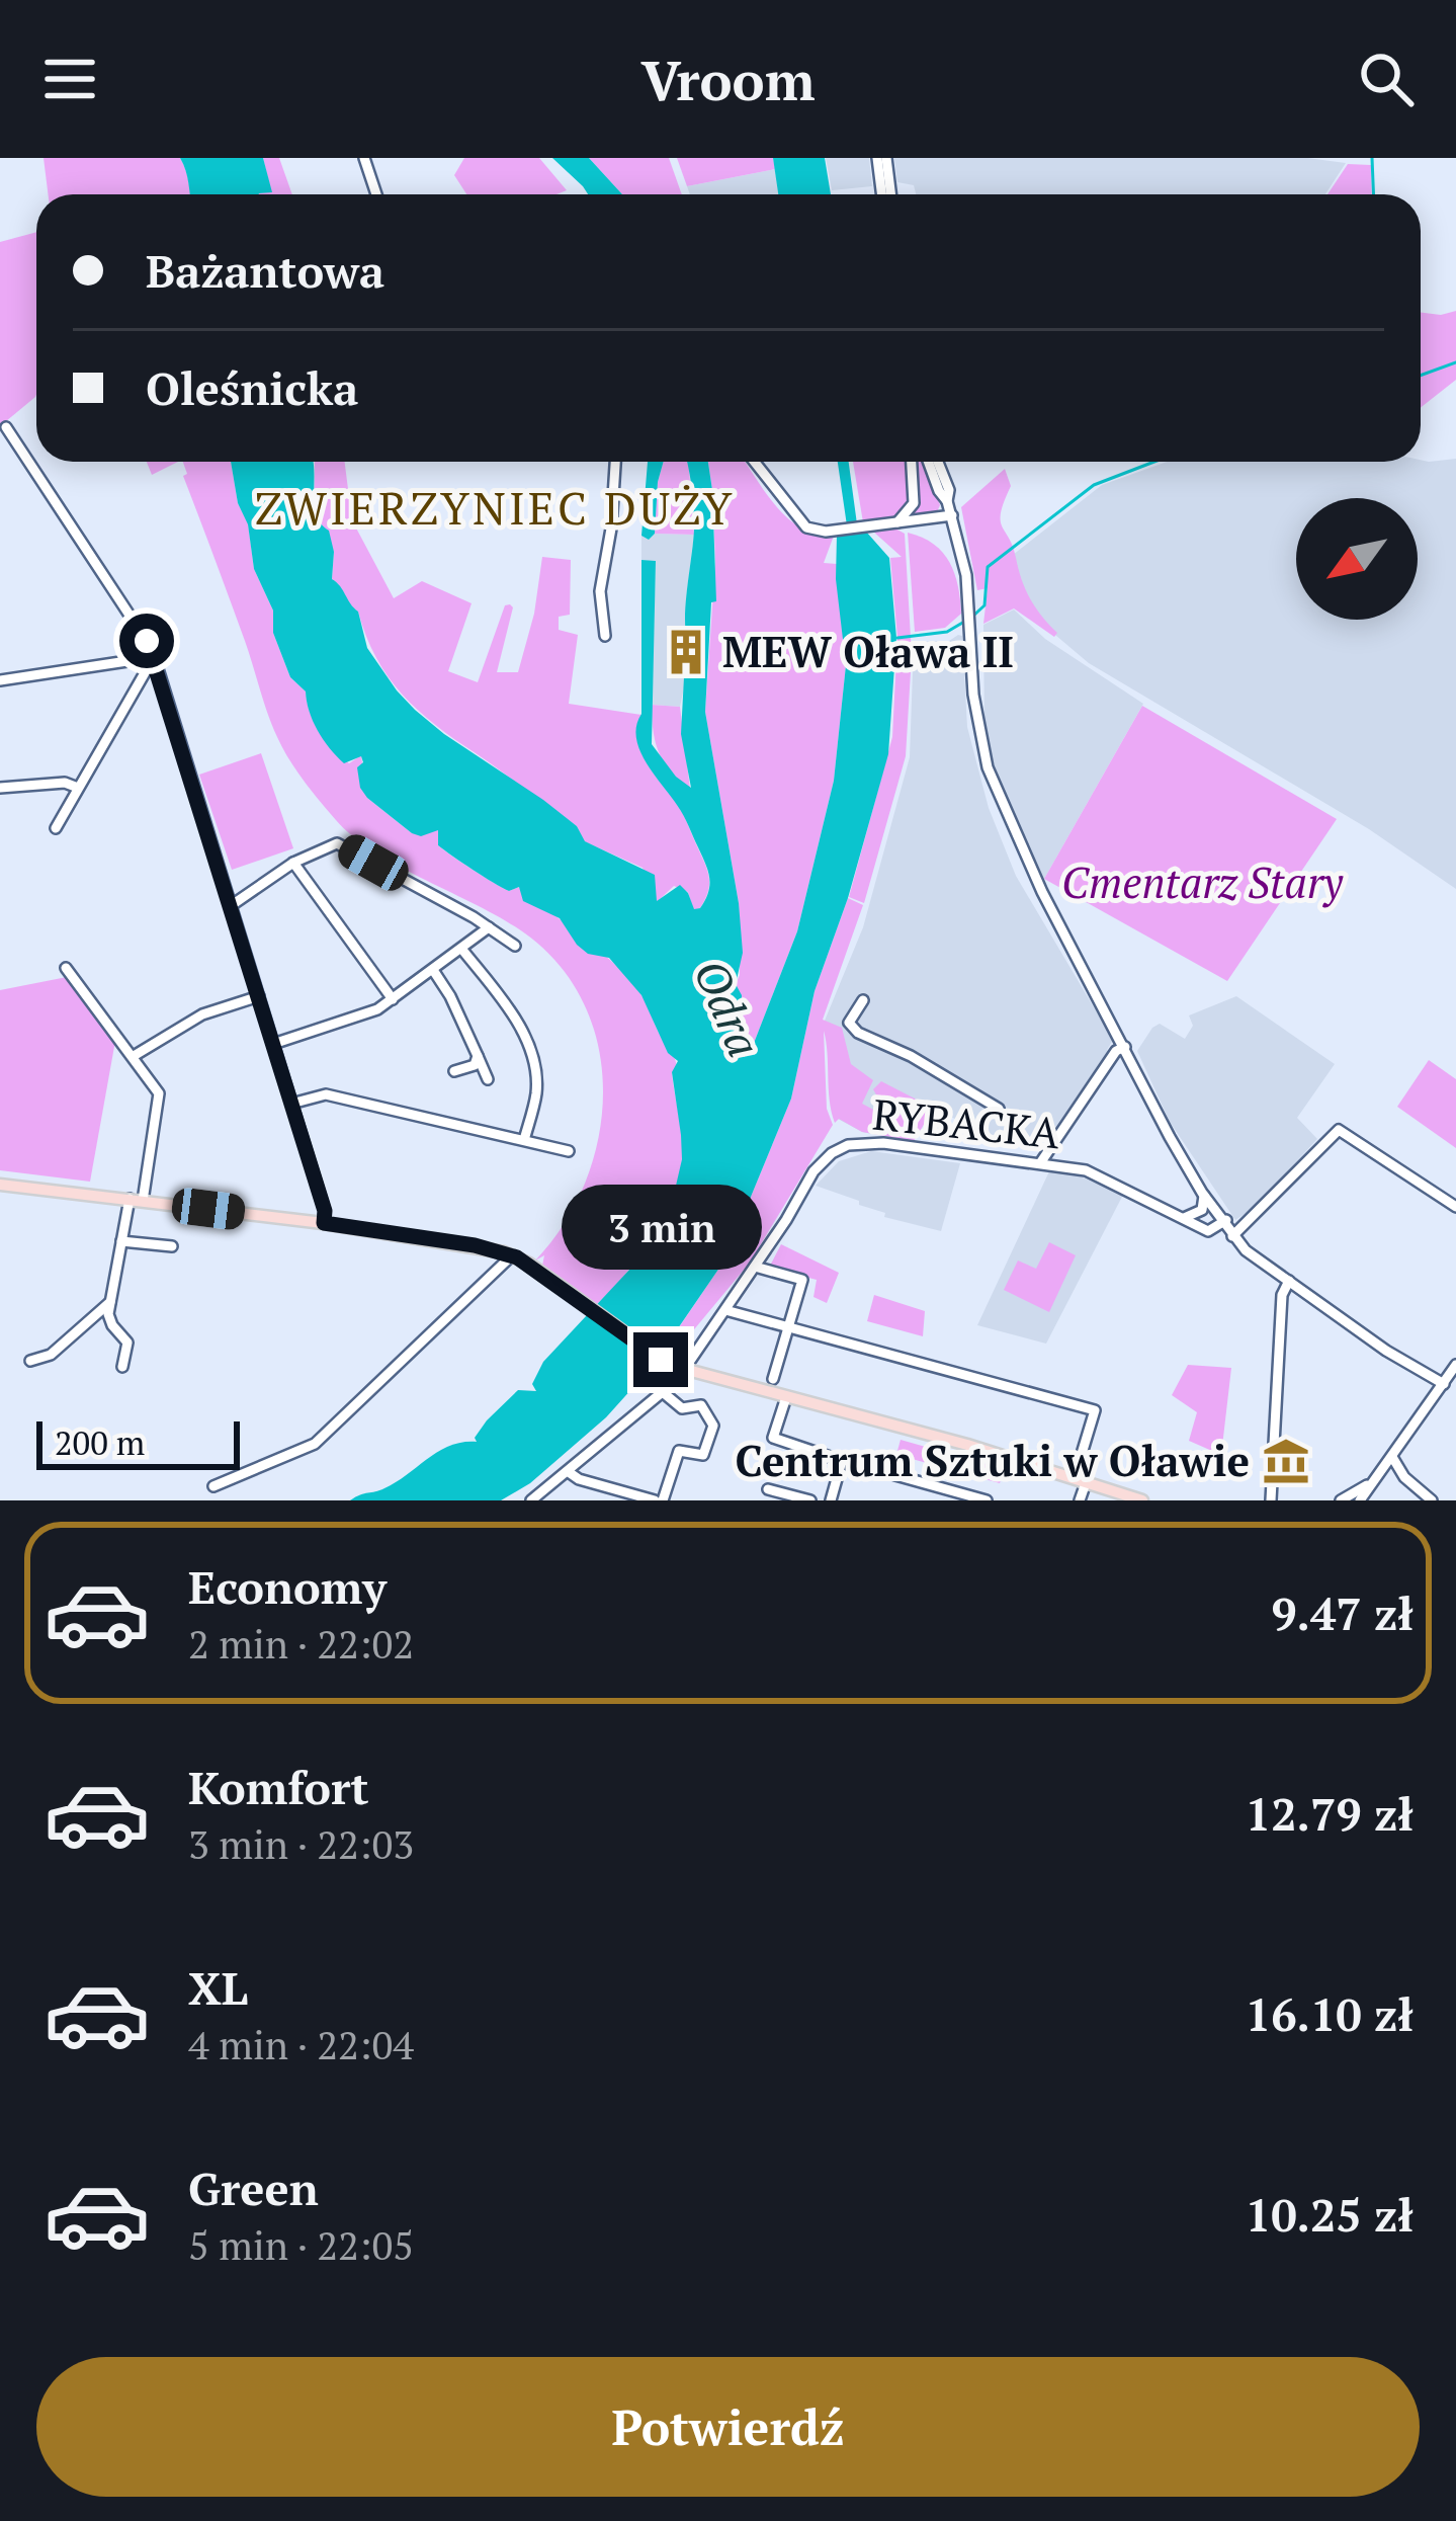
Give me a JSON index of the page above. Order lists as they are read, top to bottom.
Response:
{
  "streets": {
    "street": ["RYBACKA"]
  },
  "districts": ["ZWIERZYNIEC DUŻY"],
  "water": ["Odra"],
  "parks": ["Cmentarz Stary"],
  "places": {
    "building": ["MEW Oława II"],
    "museum": ["Centrum Sztuki w Oławie"]
  },
  "scale_bar": "200 m",
  "north": "bottom left",
  "page": {
    "header": "Vroom",
    "banner": ["Bażantowa", "Oleśnicka"],
    "bubble": "3 min",
    "scale": "200 m",
    "list": [
      {
        "name": "Economy",
        "note": "2 min · 22:02",
        "value": "9.47 zł"
      },
      {
        "name": "Komfort",
        "note": "3 min · 22:03",
        "value": "12.79 zł"
      },
      {
        "name": "XL",
        "note": "4 min · 22:04",
        "value": "16.10 zł"
      },
      {
        "name": "Green",
        "note": "5 min · 22:05",
        "value": "10.25 zł"
      }
    ],
    "buttons": "Potwierdź"
  }
}
